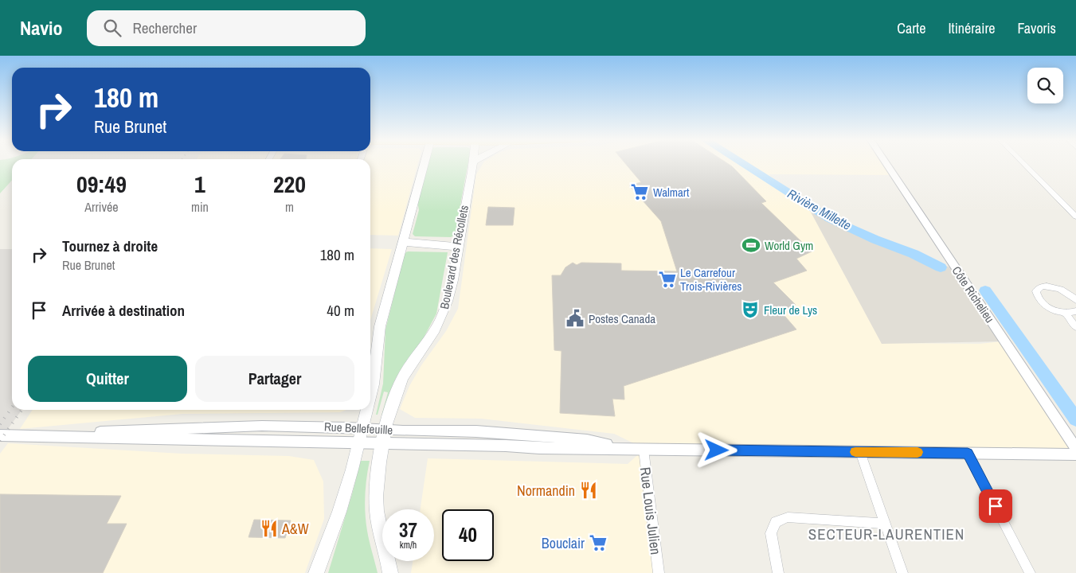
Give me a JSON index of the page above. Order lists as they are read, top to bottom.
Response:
{
  "streets": {
    "main road": ["Boulevard des Récollets"],
    "street": ["Côte Richelieu", "Rue Bellefeuille", "Rue Louis Julien"]
  },
  "crossings": [
    ["Boulevard des Récollets", "Rue Bellefeuille"],
    ["Rue Bellefeuille", "Rue Louis Julien"]
  ],
  "districts": ["SECTEUR-LAURENTIEN"],
  "water": ["Rivière Millette"],
  "places": {
    "supermarket": ["Walmart", "Le Carrefour Trois-Rivières", "Bouclair"],
    "sports": ["World Gym"],
    "theatre": ["Fleur de Lys"],
    "public building": ["Postes Canada"],
    "restaurant": ["Normandin", "A&W"]
  },
  "page": {
    "header": "Navio",
    "search": "Rechercher",
    "nav": ["Carte", "Itinéraire", "Favoris"],
    "turn": ["180 m", "Rue Brunet"],
    "eta": [
      "09:49",
      "Arrivée",
      "1",
      "min",
      "220",
      "m"
    ],
    "list": [
      {
        "name": "Tournez à droite",
        "note": "Rue Brunet",
        "value": "180 m"
      },
      {
        "name": "Arrivée à destination",
        "value": "40 m"
      }
    ],
    "buttons": ["Quitter", "Partager"],
    "speed": "37 km/h",
    "limit": "40"
  }
}
